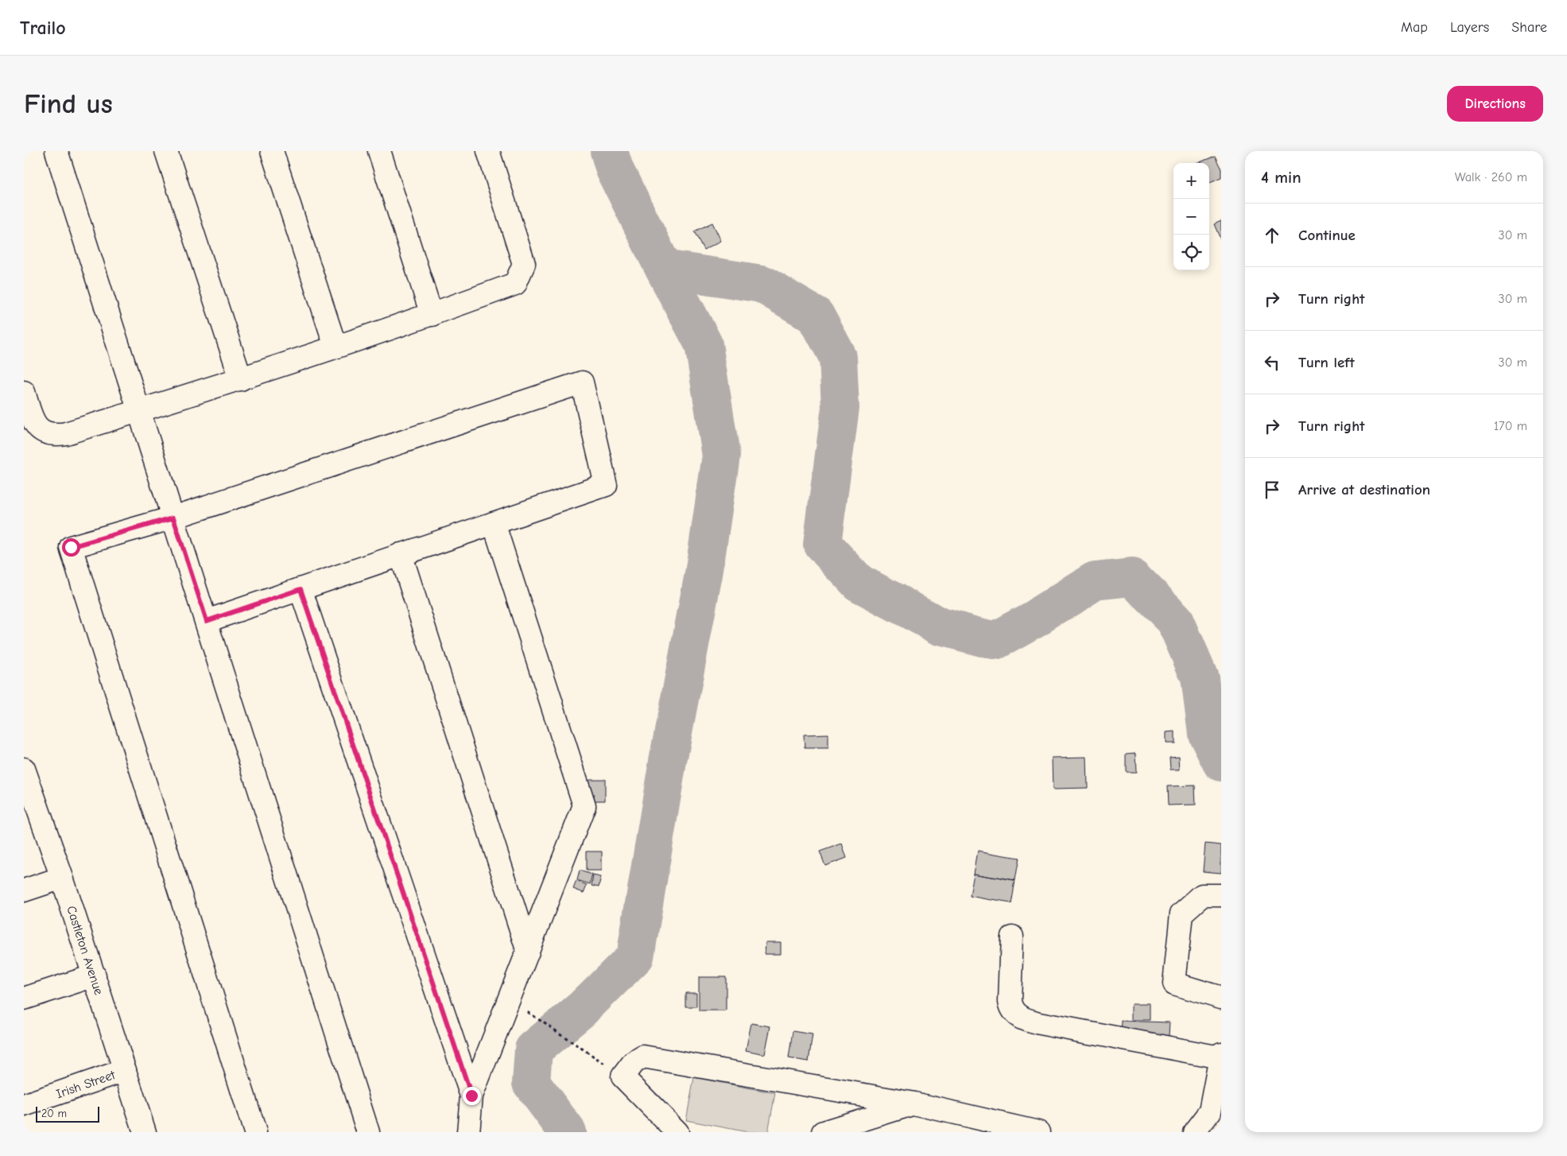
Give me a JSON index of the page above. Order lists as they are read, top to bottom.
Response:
{
  "streets": {
    "street": ["Castleton Avenue", "Irish Street"]
  },
  "crossings": [
    ["Castleton Avenue", "Irish Street"]
  ],
  "scale_bar": "20 m",
  "page": {
    "header": "Trailo",
    "nav": ["Map", "Layers", "Share"],
    "buttons": "Directions",
    "title": "Find us",
    "heading": ["4 min", "Walk · 260 m"],
    "map_buttons": ["+", "−"],
    "list": [
      ["Continue", "30 m"],
      ["Turn right", "30 m"],
      ["Turn left", "30 m"],
      ["Turn right", "170 m"],
      "Arrive at destination"
    ],
    "scale": "20 m"
  }
}
